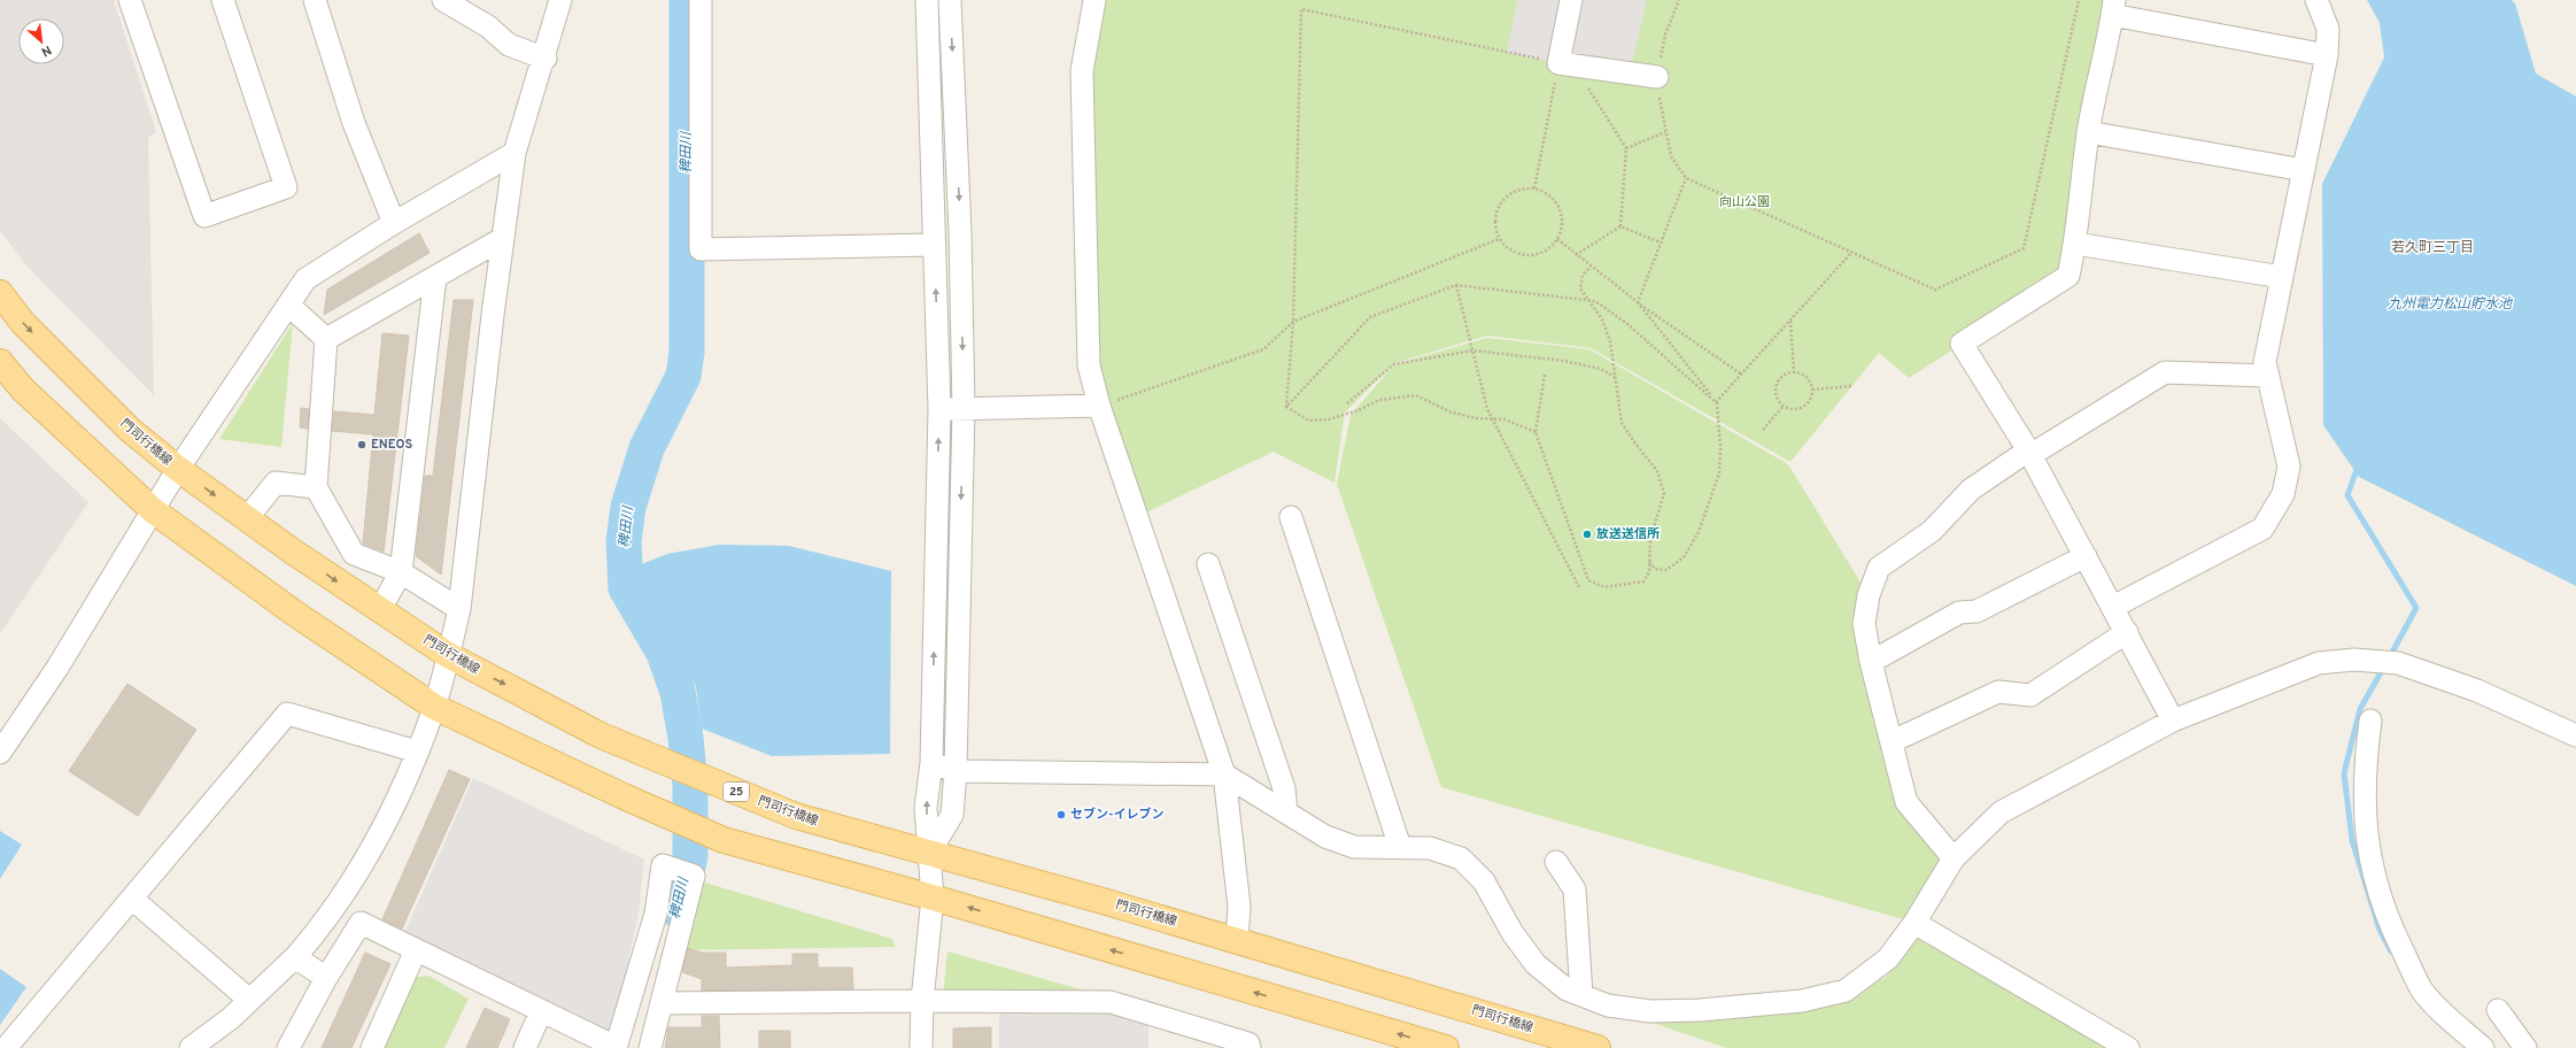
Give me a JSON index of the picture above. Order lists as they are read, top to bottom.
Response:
{
  "streets": {
    "main road": ["門司行橋線", "25"]
  },
  "districts": ["若久町三丁目"],
  "water": ["稗田川", "九州電力松山貯水池"],
  "parks": ["向山公園"],
  "places": ["ENEOS", "放送送信所", "セブン-イレブン"],
  "north": "bottom right"
}
